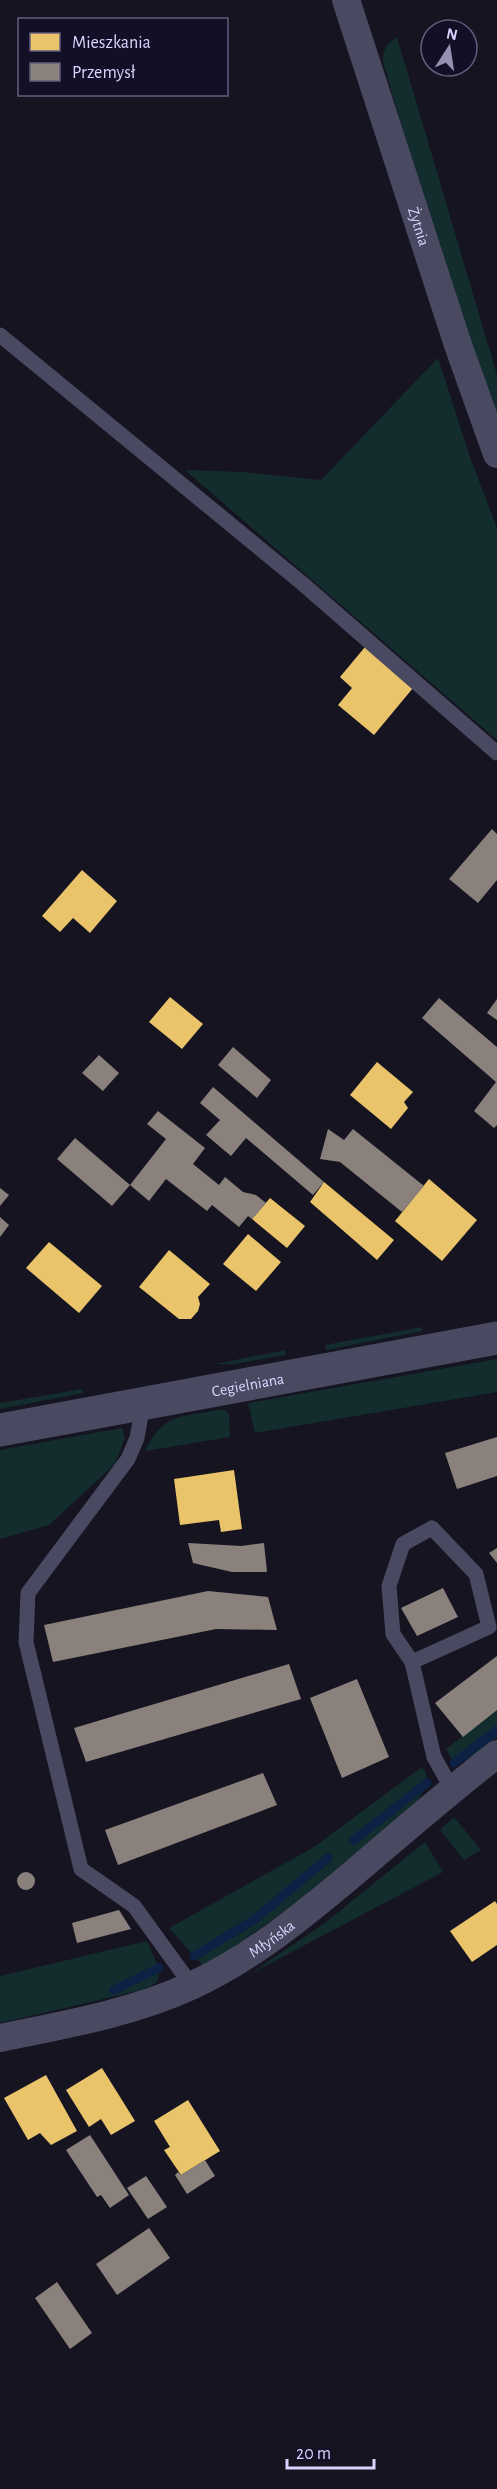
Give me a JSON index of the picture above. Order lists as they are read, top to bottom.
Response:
{
  "streets": {
    "street": ["Żytnia", "Cegielniana", "Młyńska"]
  },
  "legend": ["Mieszkania", "Przemysł"],
  "scale_bar": "20 m",
  "north": "top"
}
